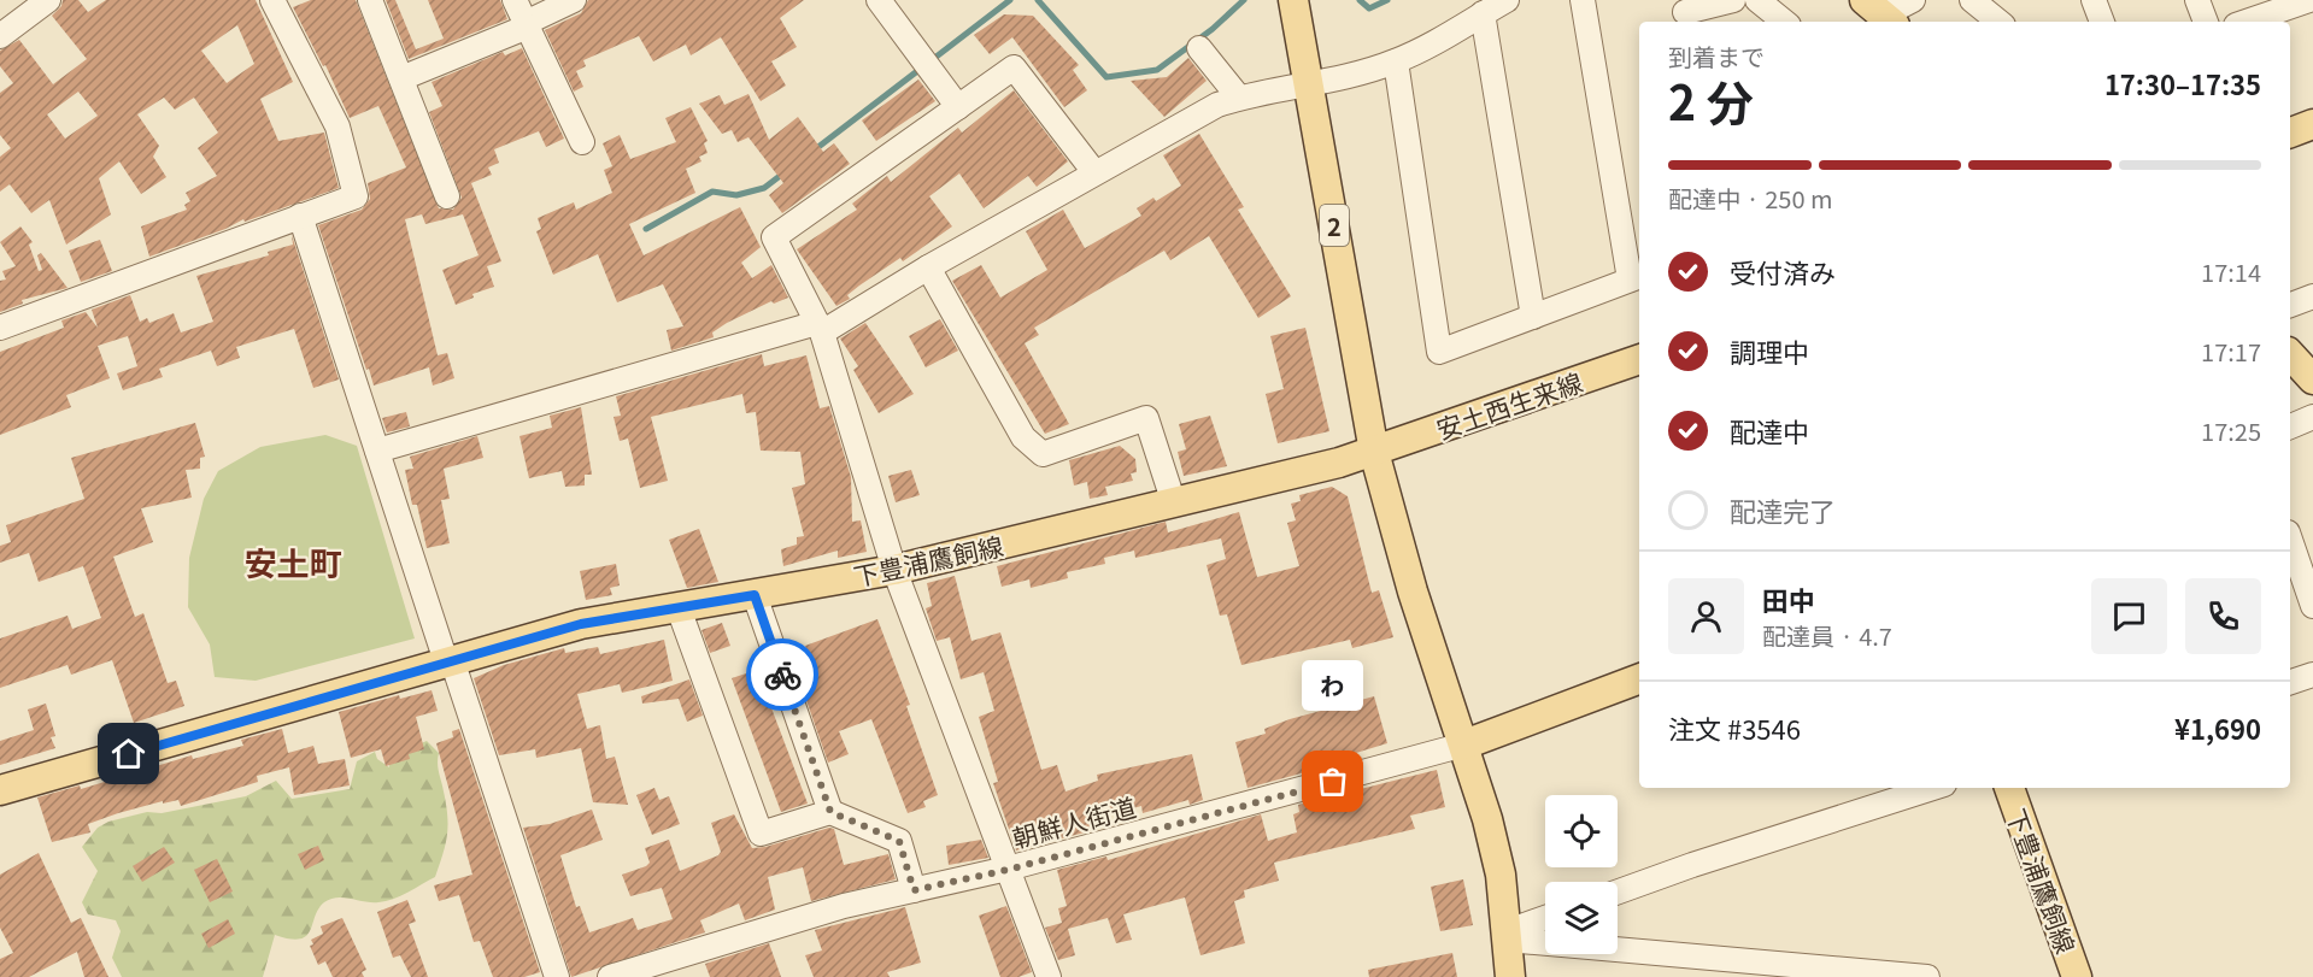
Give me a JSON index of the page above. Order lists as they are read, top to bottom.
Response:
{
  "streets": {
    "main road": ["2", "安土西生来線", "下豊浦鷹飼線"],
    "street": ["朝鮮人街道"]
  },
  "crossings": [
    ["2", "安土西生来線"],
    ["2", "下豊浦鷹飼線"],
    ["安土西生来線", "下豊浦鷹飼線"],
    ["下豊浦鷹飼線", "朝鮮人街道"]
  ],
  "districts": ["安土町"],
  "places": ["わ"],
  "page": {
    "heading": ["2 分", "到着まで", "17:30–17:35"],
    "panel": [
      "田中",
      "配達員 · 4.7",
      "注文 #3546",
      "¥1,690"
    ],
    "bar": "配達中 · 250 m",
    "list": [
      ["受付済み", "17:14"],
      ["調理中", "17:17"],
      ["配達中", "17:25"],
      "配達完了"
    ],
    "bubble": "わ"
  }
}
